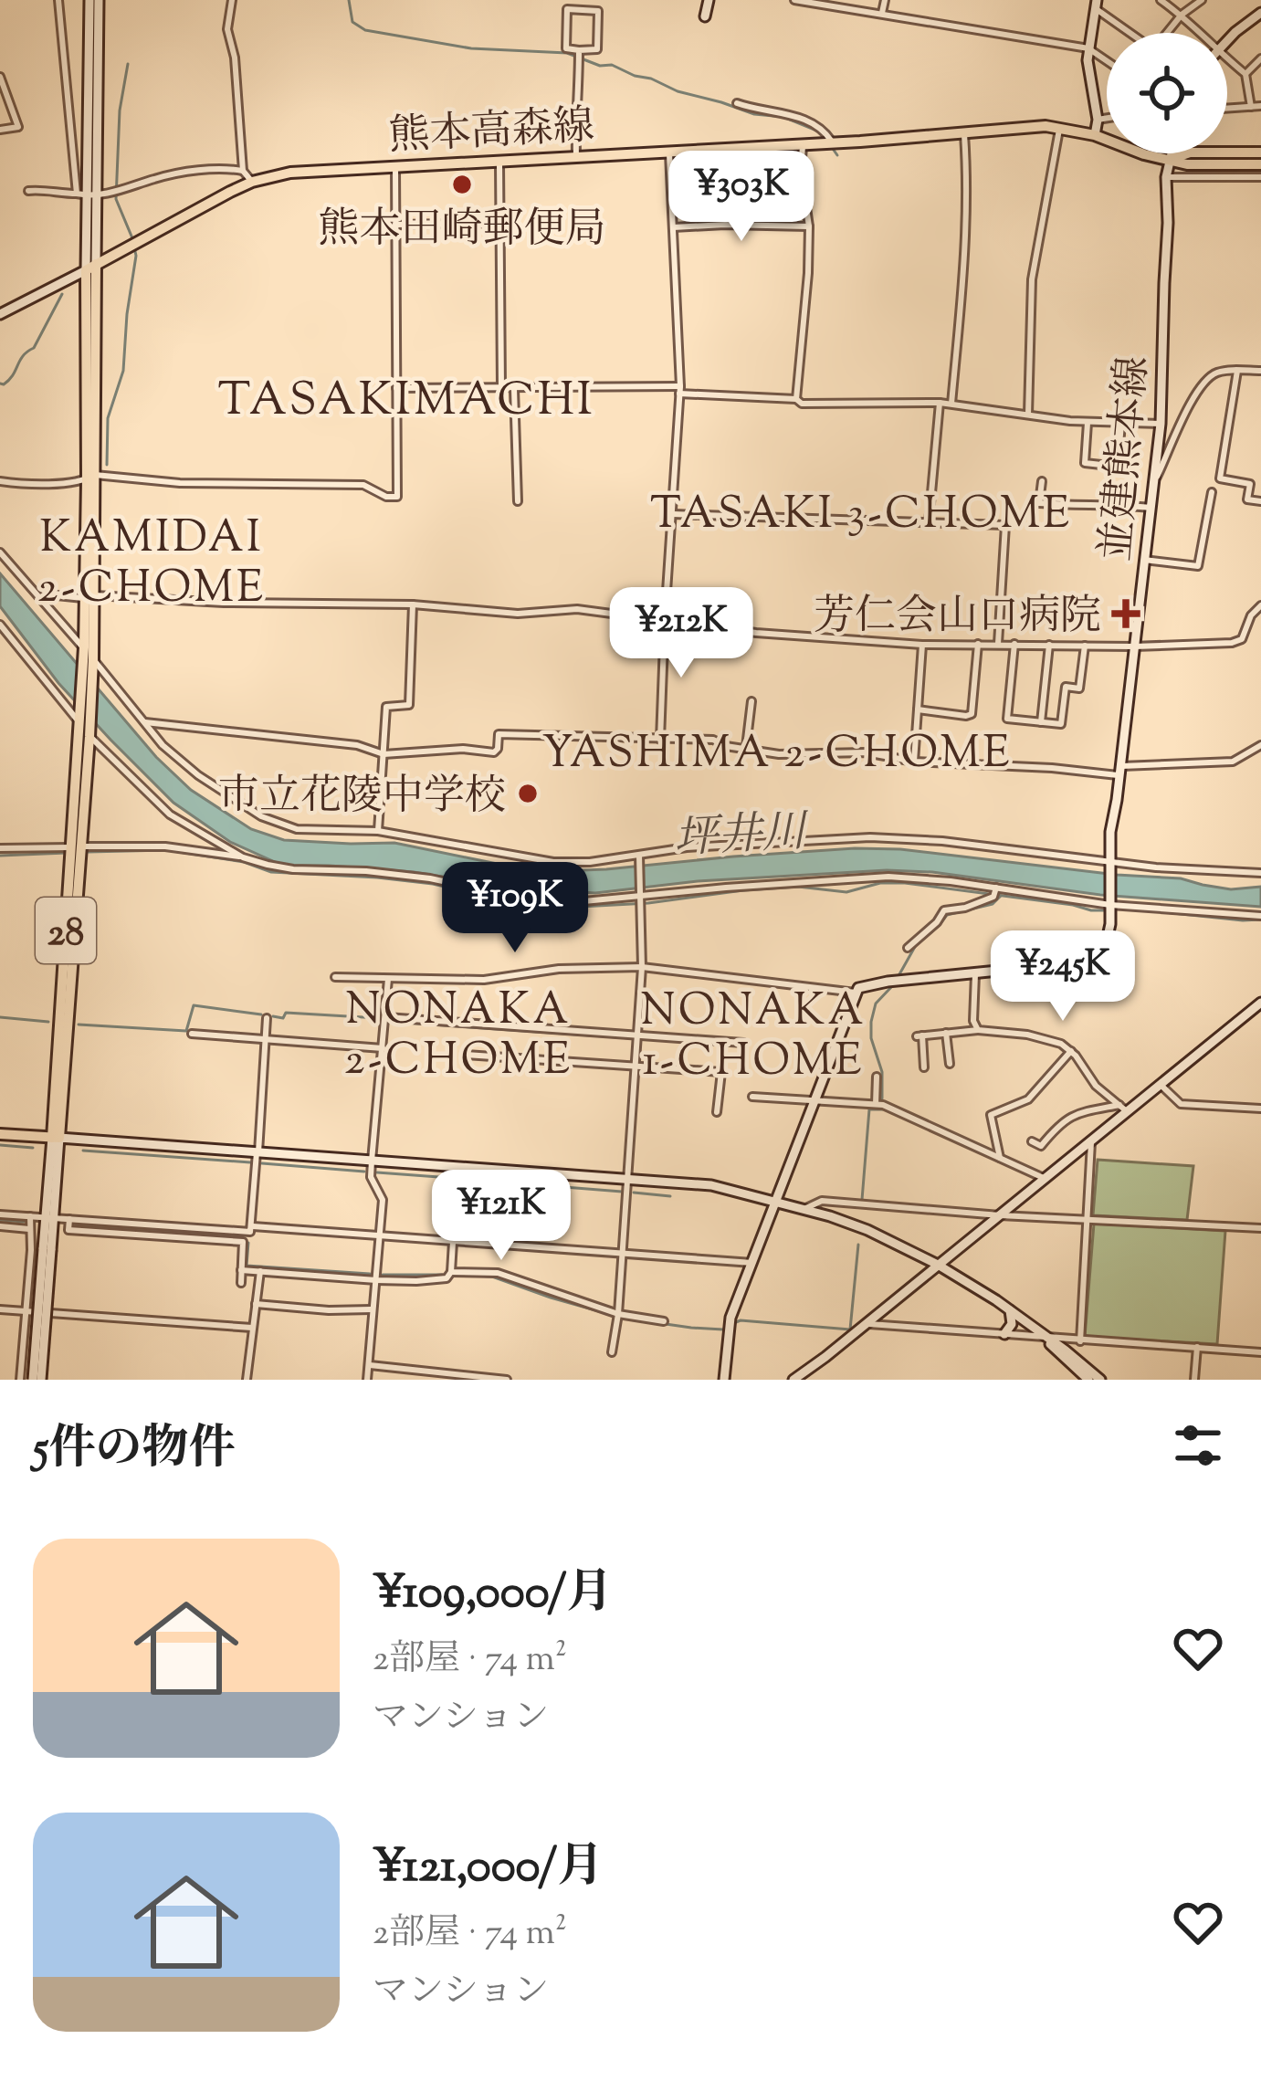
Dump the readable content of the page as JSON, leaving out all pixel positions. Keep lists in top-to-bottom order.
{
  "streets": {
    "main road": ["熊本高森線", "28"],
    "street": ["並建熊本線"]
  },
  "crossings": [
    ["熊本高森線", "並建熊本線"],
    ["熊本高森線", "28"]
  ],
  "districts": [
    "TASAKIMACHI",
    "TASAKI 3-CHOME",
    "KAMIDAI 2-CHOME",
    "YASHIMA 2-CHOME",
    "NONAKA 2-CHOME",
    "NONAKA 1-CHOME"
  ],
  "water": ["坪井川"],
  "places": {
    "other": ["熊本田崎郵便局", "市立花陵中学校"],
    "health": ["芳仁会山口病院"]
  },
  "page": {
    "price": [
      "¥303K",
      "¥212K",
      "¥109K",
      "¥245K",
      "¥121K"
    ],
    "heading": "5件の物件",
    "list": [
      {
        "name": "¥109,000/月",
        "note": "2部屋 · 74 m² · マンション"
      },
      {
        "name": "¥121,000/月",
        "note": "2部屋 · 74 m² · マンション"
      }
    ]
  }
}
